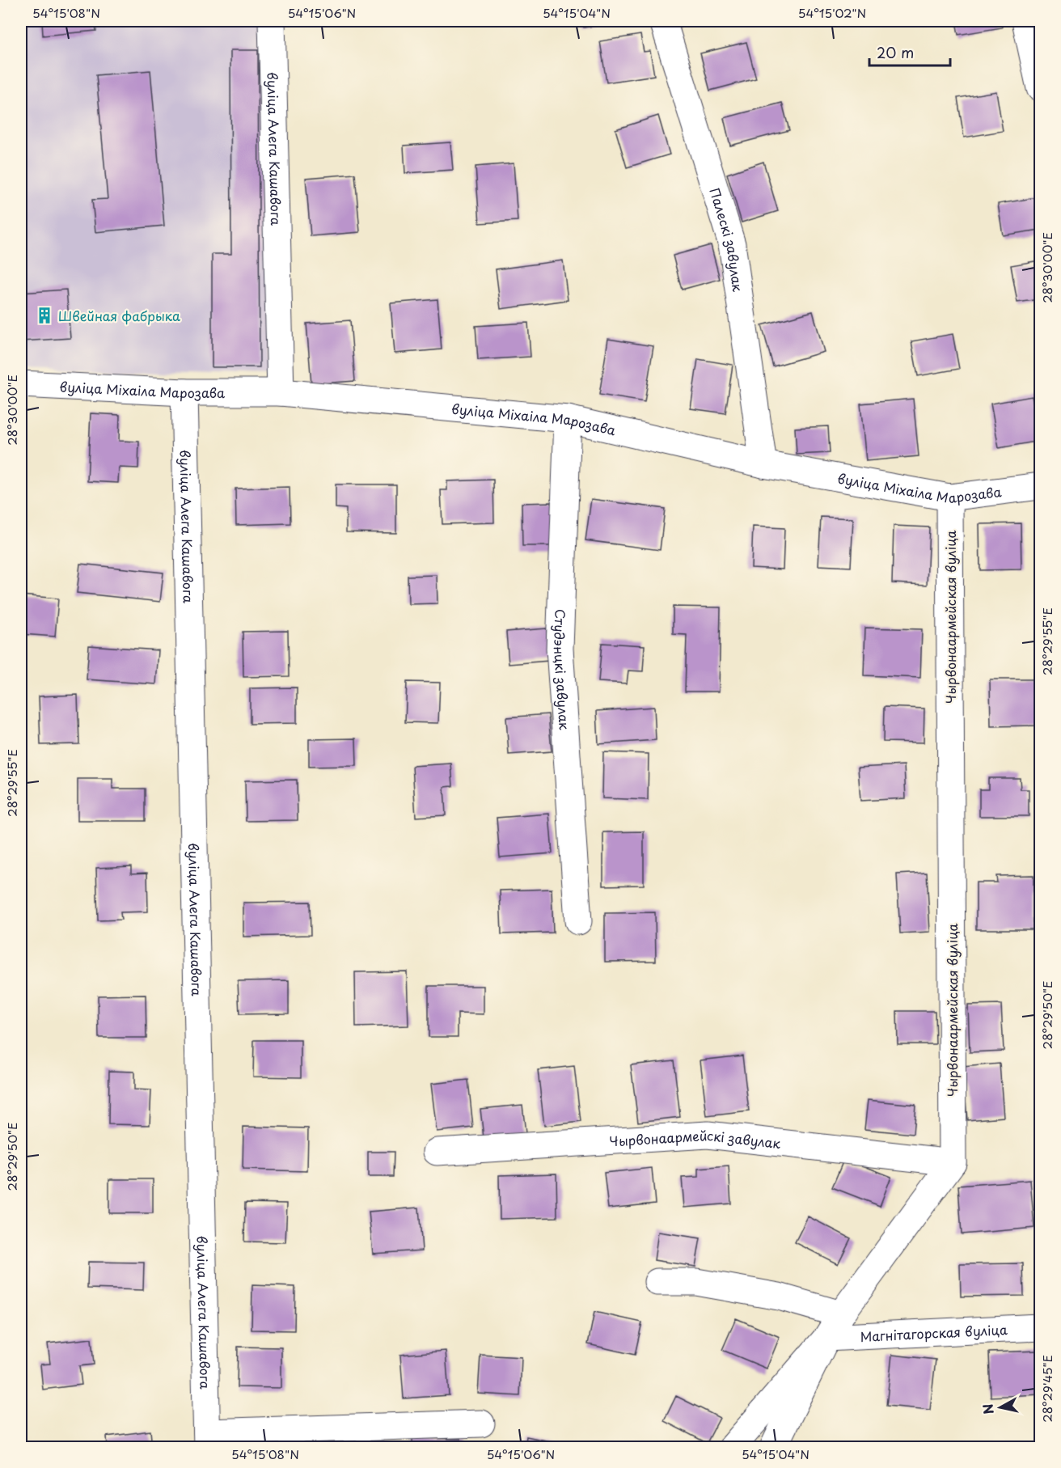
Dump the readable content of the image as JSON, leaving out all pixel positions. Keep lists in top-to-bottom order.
{
  "streets": {
    "street": [
      "вуліца Алега Кашавога",
      "Палескі завулак",
      "вуліца Міхаіла Марозава",
      "Чырвонаармейская вуліца",
      "Студэнцкі завулак",
      "Чырвонаармейскі завулак",
      "Магнітагорская вуліца"
    ]
  },
  "crossings": [
    ["вуліца Алега Кашавога", "вуліца Міхаіла Марозава"],
    ["Палескі завулак", "вуліца Міхаіла Марозава"],
    ["вуліца Міхаіла Марозава", "Чырвонаармейская вуліца"],
    ["вуліца Міхаіла Марозава", "Студэнцкі завулак"],
    ["Чырвонаармейская вуліца", "Чырвонаармейскі завулак"]
  ],
  "places": {
    "building": ["Швейная фабрыка"]
  },
  "scale_bar": "20 m",
  "north": "left",
  "coordinates": [
    "54°15'08\"N",
    "54°15'06\"N",
    "54°15'04\"N",
    "54°15'02\"N",
    "28°30'00\"E",
    "28°29'55\"E",
    "28°29'50\"E",
    "28°29'45\"E"
  ]
}
